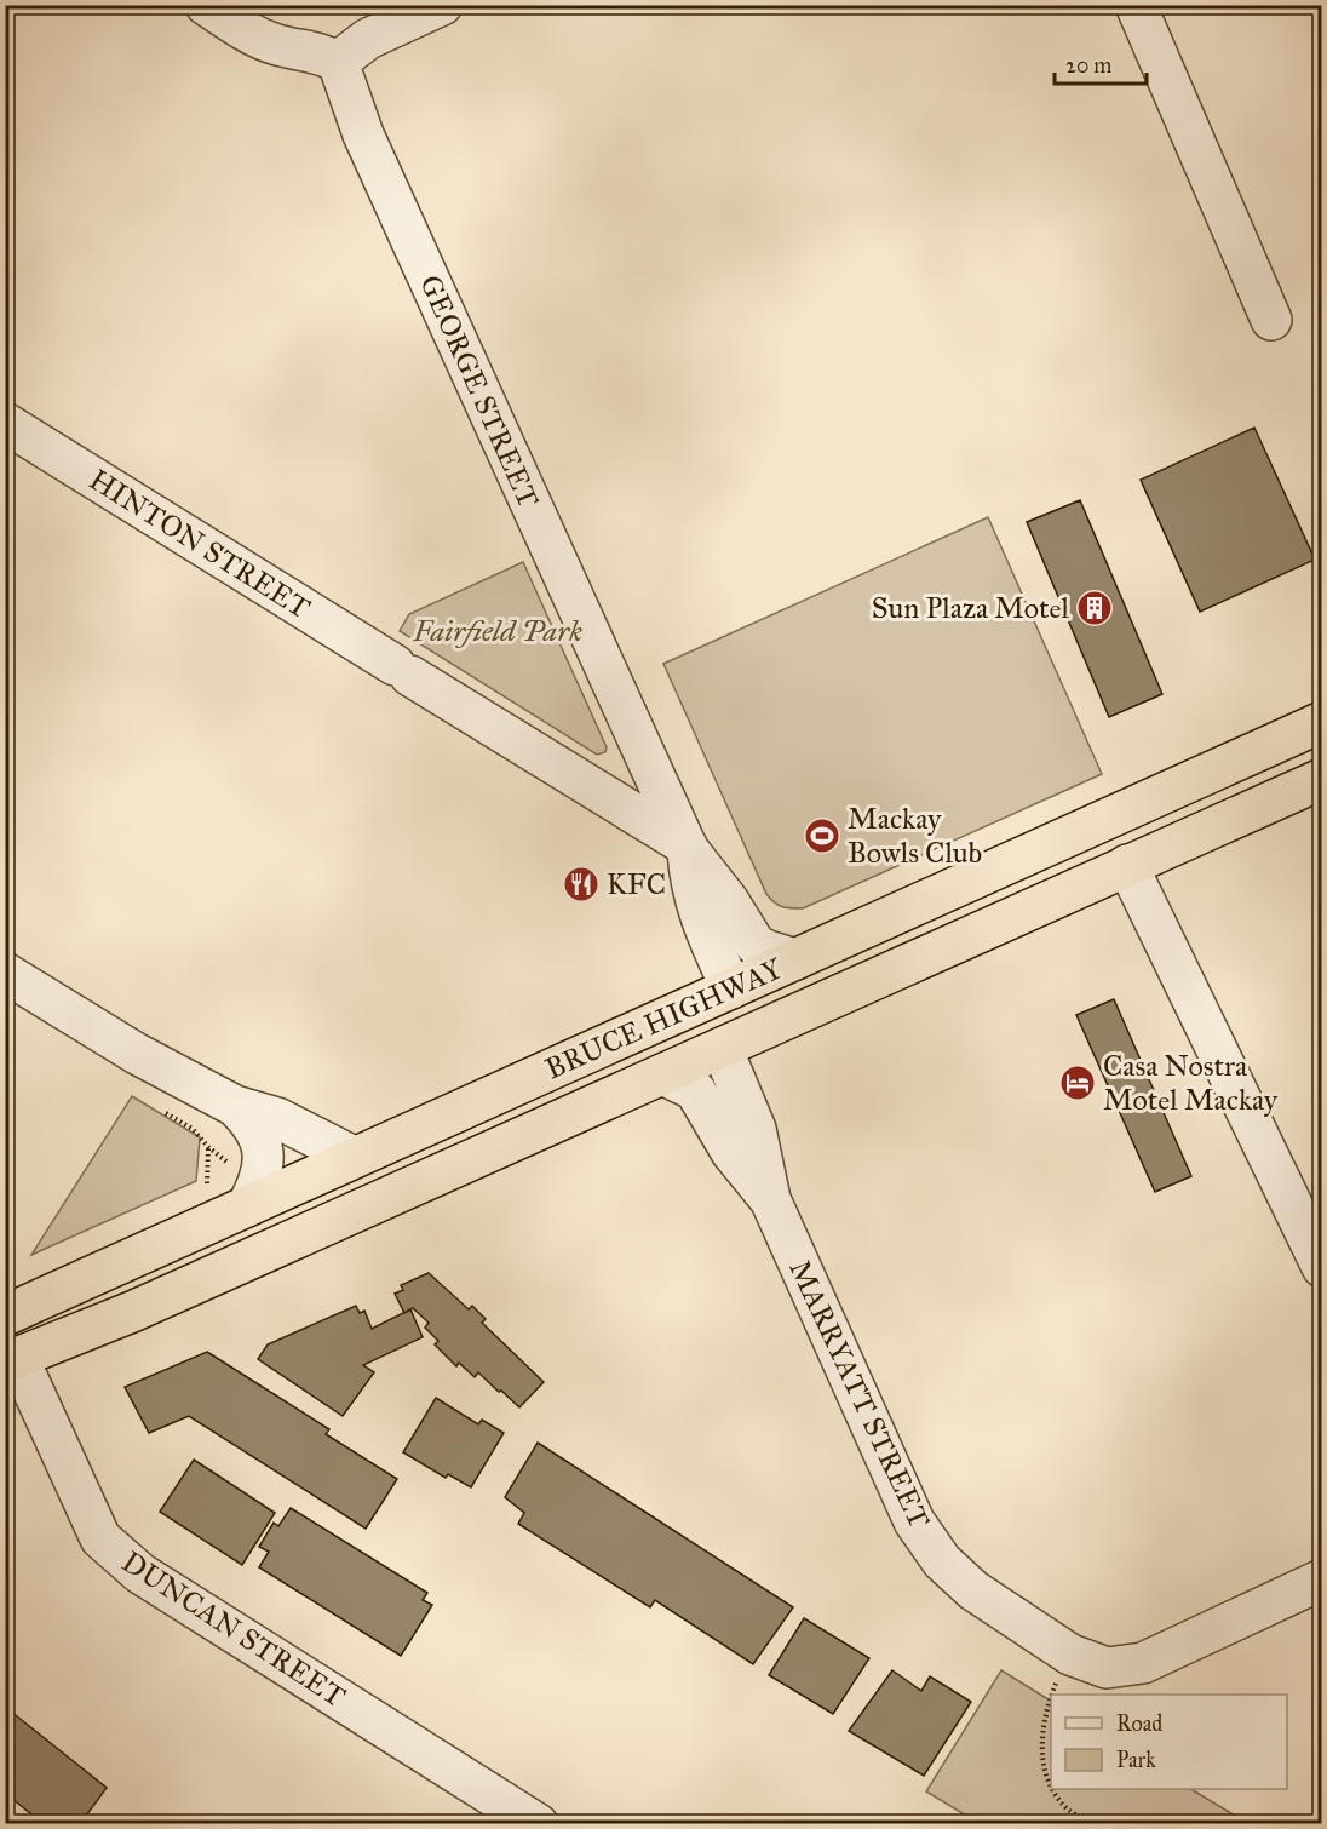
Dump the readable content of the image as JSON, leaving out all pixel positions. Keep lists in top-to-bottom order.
{
  "streets": {
    "highway": ["BRUCE HIGHWAY"],
    "street": [
      "GEORGE STREET",
      "HINTON STREET",
      "MARRYATT STREET",
      "DUNCAN STREET"
    ]
  },
  "crossings": [
    ["GEORGE STREET", "HINTON STREET"],
    ["GEORGE STREET", "BRUCE HIGHWAY"],
    ["BRUCE HIGHWAY", "MARRYATT STREET"],
    ["BRUCE HIGHWAY", "DUNCAN STREET"]
  ],
  "parks": ["Fairfield Park"],
  "places": {
    "building": ["Sun Plaza Motel"],
    "sports": ["Mackay Bowls Club"],
    "restaurant": ["KFC"],
    "hotel": ["Casa Nostra Motel Mackay"]
  },
  "legend": ["Road", "Park"],
  "scale_bar": "20 m"
}
